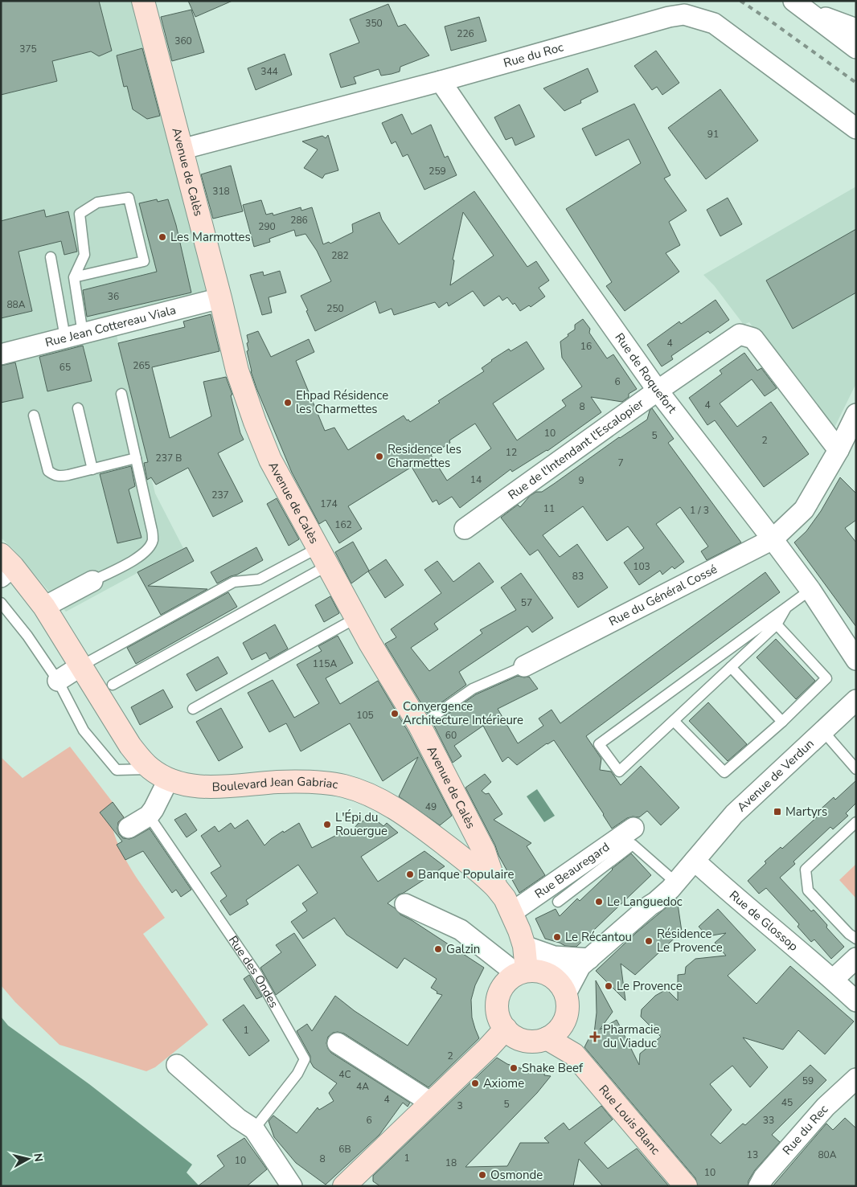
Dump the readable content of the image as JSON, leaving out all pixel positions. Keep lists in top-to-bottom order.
{
  "streets": {
    "main road": ["Avenue de Calès", "Boulevard Jean Gabriac", "Rue Louis Blanc"],
    "street": [
      "Rue du Roc",
      "Rue Jean Cottereau Viala",
      "Rue de Roquefort",
      "Rue de l'Intendant l'Escalopier",
      "Rue du Général Cossé",
      "Avenue de Verdun",
      "Rue Beauregard",
      "Rue de Glossop",
      "Rue du Rec"
    ],
    "lane": ["Rue des Ondes"]
  },
  "crossings": [
    ["Rue du Roc", "Avenue de Calès"],
    ["Rue du Roc", "Rue de Roquefort"],
    ["Avenue de Calès", "Rue Jean Cottereau Viala"],
    ["Avenue de Calès", "Rue du Général Cossé"],
    ["Avenue de Calès", "Avenue de Verdun"],
    ["Avenue de Calès", "Boulevard Jean Gabriac"],
    ["Avenue de Calès", "Rue Beauregard"],
    ["Avenue de Calès", "Rue Louis Blanc"],
    ["Rue de Roquefort", "Rue de l'Intendant l'Escalopier"],
    ["Rue de Roquefort", "Rue du Général Cossé"],
    ["Rue de l'Intendant l'Escalopier", "Rue du Général Cossé"],
    ["Avenue de Verdun", "Rue de Glossop"],
    ["Avenue de Verdun", "Rue Louis Blanc"]
  ],
  "places": {
    "other": [
      "Les Marmottes",
      "Ehpad Résidence les Charmettes",
      "Residence les Charmettes",
      "Convergence Architecture Intérieure",
      "L'Épi du Rouergue",
      "Banque Populaire",
      "Le Languedoc",
      "Le Récantou",
      "Résidence Le Provence",
      "Galzin",
      "Le Provence",
      "Shake Beef",
      "Axiome",
      "Osmonde"
    ],
    "transit": ["Martyrs"],
    "health": ["Pharmacie du Viaduc"]
  },
  "house_numbers": [
    "350",
    "226",
    "360",
    "375",
    "344",
    "91",
    "259",
    "318",
    "286",
    "290",
    "282",
    "36",
    "88A",
    "250",
    "4",
    "16",
    "265",
    "65",
    "6",
    "4",
    "8",
    "10",
    "5",
    "2",
    "12",
    "237 B",
    "7",
    "14",
    "9",
    "237",
    "174",
    "11",
    "1 / 3",
    "162",
    "103",
    "83",
    "57",
    "115A",
    "105",
    "60",
    "49",
    "1",
    "2",
    "4C",
    "59",
    "4A",
    "4",
    "45",
    "5",
    "3",
    "6",
    "33",
    "6B",
    "13",
    "80A",
    "1",
    "8",
    "10",
    "18",
    "10"
  ],
  "north": "right"
}
